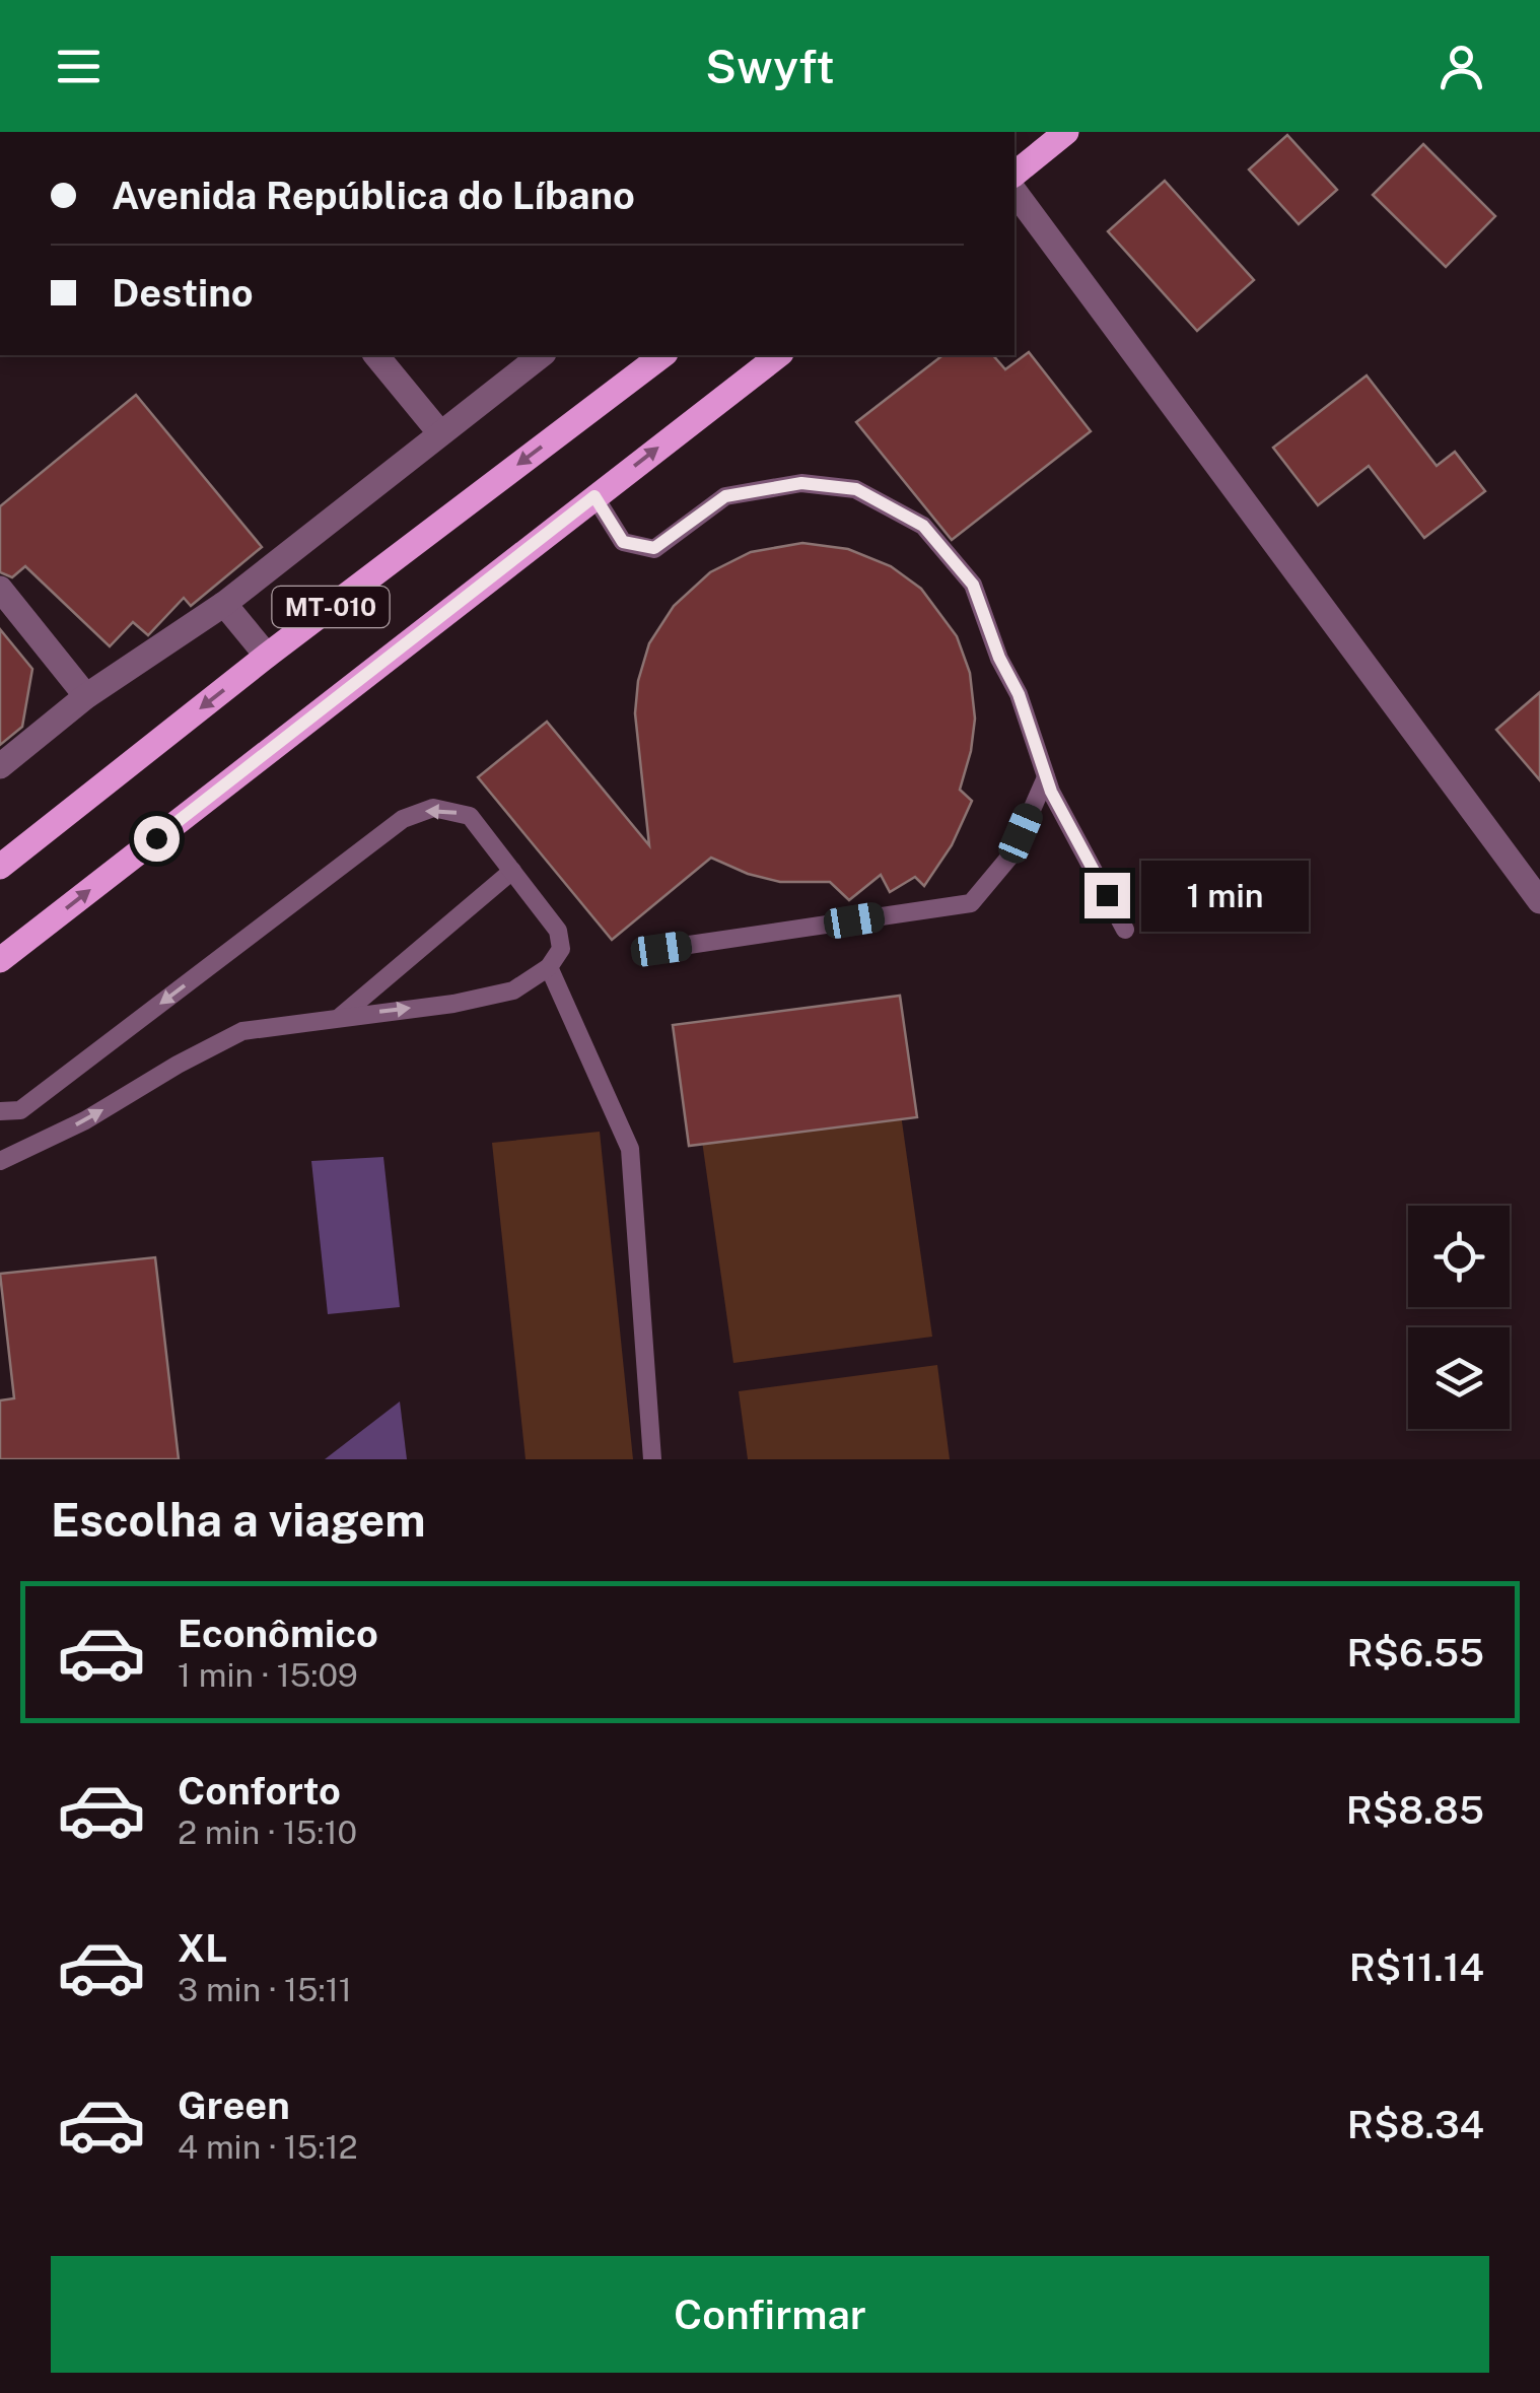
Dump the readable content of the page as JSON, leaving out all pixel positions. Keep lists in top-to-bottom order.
{
  "streets": {
    "main road": ["MT-010"]
  },
  "page": {
    "header": "Swyft",
    "banner": ["Avenida República do Líbano", "Destino"],
    "bubble": "1 min",
    "heading": "Escolha a viagem",
    "list": [
      {
        "name": "Econômico",
        "note": "1 min · 15:09",
        "value": "R$6.55"
      },
      {
        "name": "Conforto",
        "note": "2 min · 15:10",
        "value": "R$8.85"
      },
      {
        "name": "XL",
        "note": "3 min · 15:11",
        "value": "R$11.14"
      },
      {
        "name": "Green",
        "note": "4 min · 15:12",
        "value": "R$8.34"
      }
    ],
    "buttons": "Confirmar"
  }
}
